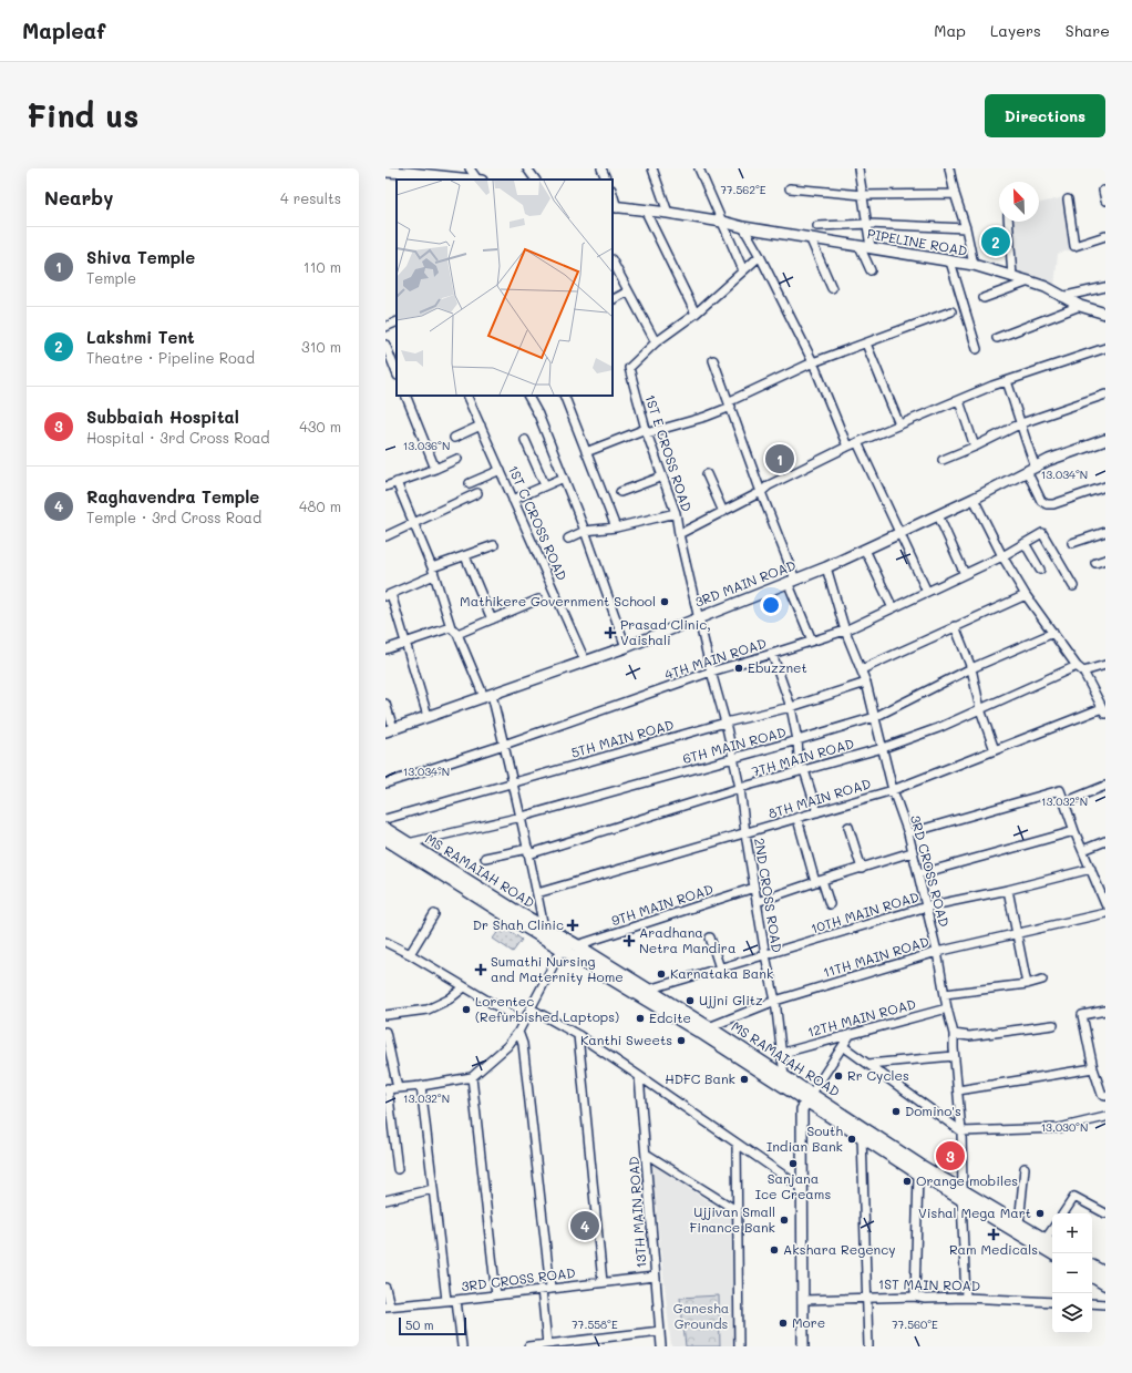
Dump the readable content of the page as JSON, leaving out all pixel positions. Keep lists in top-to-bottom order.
{
  "streets": {
    "main road": ["MS RAMAIAH ROAD"],
    "street": [
      "PIPELINE ROAD",
      "1ST E CROSS ROAD",
      "1ST C CROSS ROAD",
      "3RD MAIN ROAD",
      "4TH MAIN ROAD",
      "5TH MAIN ROAD",
      "6TH MAIN ROAD",
      "7TH MAIN ROAD",
      "8TH MAIN ROAD",
      "3RD CROSS ROAD",
      "2ND CROSS ROAD",
      "9TH MAIN ROAD",
      "10TH MAIN ROAD",
      "11TH MAIN ROAD",
      "12TH MAIN ROAD",
      "13TH MAIN ROAD",
      "1ST MAIN ROAD"
    ]
  },
  "crossings": [
    ["1ST E CROSS ROAD", "3RD MAIN ROAD"],
    ["1ST E CROSS ROAD", "2ND CROSS ROAD"],
    ["1ST C CROSS ROAD", "3RD MAIN ROAD"],
    ["3RD MAIN ROAD", "3RD CROSS ROAD"],
    ["3RD MAIN ROAD", "2ND CROSS ROAD"],
    ["4TH MAIN ROAD", "3RD CROSS ROAD"],
    ["4TH MAIN ROAD", "2ND CROSS ROAD"],
    ["5TH MAIN ROAD", "3RD CROSS ROAD"],
    ["5TH MAIN ROAD", "2ND CROSS ROAD"],
    ["6TH MAIN ROAD", "MS RAMAIAH ROAD"],
    ["6TH MAIN ROAD", "3RD CROSS ROAD"],
    ["6TH MAIN ROAD", "2ND CROSS ROAD"],
    ["7TH MAIN ROAD", "3RD CROSS ROAD"],
    ["7TH MAIN ROAD", "2ND CROSS ROAD"],
    ["8TH MAIN ROAD", "3RD CROSS ROAD"],
    ["8TH MAIN ROAD", "2ND CROSS ROAD"],
    ["MS RAMAIAH ROAD", "3RD CROSS ROAD"],
    ["MS RAMAIAH ROAD", "2ND CROSS ROAD"],
    ["MS RAMAIAH ROAD", "9TH MAIN ROAD"],
    ["MS RAMAIAH ROAD", "10TH MAIN ROAD"],
    ["MS RAMAIAH ROAD", "11TH MAIN ROAD"],
    ["3RD CROSS ROAD", "10TH MAIN ROAD"],
    ["3RD CROSS ROAD", "11TH MAIN ROAD"],
    ["3RD CROSS ROAD", "12TH MAIN ROAD"],
    ["3RD CROSS ROAD", "13TH MAIN ROAD"],
    ["3RD CROSS ROAD", "1ST MAIN ROAD"],
    ["2ND CROSS ROAD", "9TH MAIN ROAD"],
    ["2ND CROSS ROAD", "10TH MAIN ROAD"],
    ["2ND CROSS ROAD", "11TH MAIN ROAD"],
    ["2ND CROSS ROAD", "12TH MAIN ROAD"]
  ],
  "parks": ["Ganesha Grounds"],
  "places": {
    "other": [
      "Mathikere Government School",
      "Ebuzznet",
      "Karnataka Bank",
      "Ujjni Glitz",
      "Lorentec (Refurbished Laptops)",
      "Edcite",
      "Kanthi Sweets",
      "Rr Cycles",
      "HDFC Bank",
      "Domino's",
      "South Indian Bank",
      "Sanjana Ice Creams",
      "Orange mobiles",
      "Vishal Mega Mart",
      "Ujjivan Small Finance Bank",
      "Akshara Regency",
      "More"
    ],
    "health": [
      "Prasad Clinic, Vaishali",
      "Dr Shah Clinic",
      "Aradhana Netra Mandira",
      "Sumathi Nursing and Maternity Home",
      "Ram Medicals"
    ]
  },
  "scale_bar": "50 m",
  "north": "top left",
  "page": {
    "header": "Mapleaf",
    "nav": ["Map", "Layers", "Share"],
    "buttons": "Directions",
    "title": "Find us",
    "heading": ["Nearby", "4 results"],
    "pins": [
      "2",
      "1",
      "3",
      "4"
    ],
    "list": [
      {
        "mark": "1",
        "name": "Shiva Temple",
        "note": "Temple",
        "value": "110 m"
      },
      {
        "mark": "2",
        "name": "Lakshmi Tent",
        "note": "Theatre · Pipeline Road",
        "value": "310 m"
      },
      {
        "mark": "3",
        "name": "Subbaiah Hospital",
        "note": "Hospital · 3rd Cross Road",
        "value": "430 m"
      },
      {
        "mark": "4",
        "name": "Raghavendra Temple",
        "note": "Temple · 3rd Cross Road",
        "value": "480 m"
      }
    ],
    "map_buttons": ["+", "−"],
    "scale": "50 m"
  },
  "coordinates": [
    "77.562°E",
    "13.036°N",
    "13.034°N",
    "13.032°N",
    "13.030°N",
    "77.558°E",
    "77.560°E"
  ]
}
